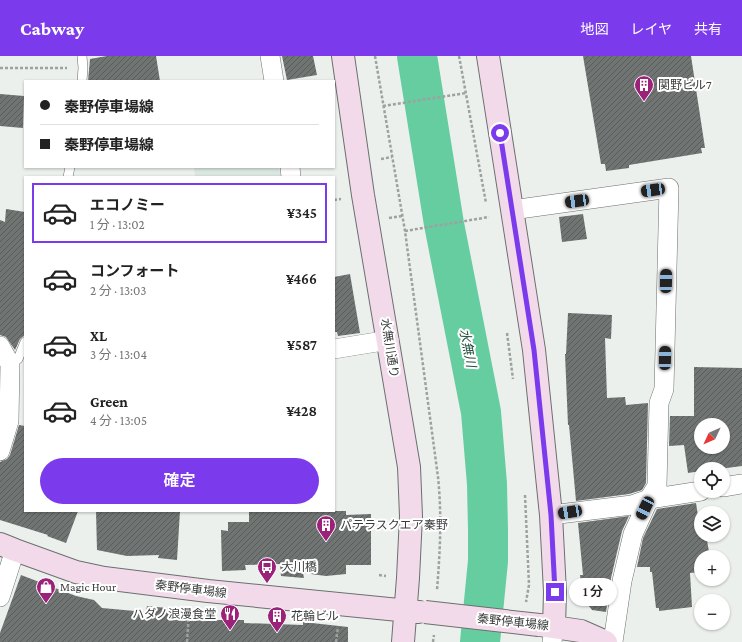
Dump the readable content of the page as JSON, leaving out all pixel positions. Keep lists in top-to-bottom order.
{
  "streets": {
    "main road": ["水無川通り", "秦野停車場線"]
  },
  "crossings": [
    ["水無川通り", "秦野停車場線"]
  ],
  "water": ["水無川"],
  "places": {
    "building": ["関野ビル7", "パテラスクエア秦野", "花輪ビル"],
    "bus stop": ["大川橋"],
    "shop": ["Magic Hour"],
    "restaurant": ["ハダノ浪漫食堂"]
  },
  "north": "bottom left",
  "page": {
    "header": "Cabway",
    "nav": ["地図", "レイヤ", "共有"],
    "banner": ["秦野停車場線", "秦野停車場線"],
    "list": [
      {
        "name": "エコノミー",
        "note": "1 分 · 13:02",
        "value": "¥345"
      },
      {
        "name": "コンフォート",
        "note": "2 分 · 13:03",
        "value": "¥466"
      },
      {
        "name": "XL",
        "note": "3 分 · 13:04",
        "value": "¥587"
      },
      {
        "name": "Green",
        "note": "4 分 · 13:05",
        "value": "¥428"
      }
    ],
    "map_buttons": ["+", "−"],
    "buttons": "確定",
    "bubble": "1 分"
  }
}
